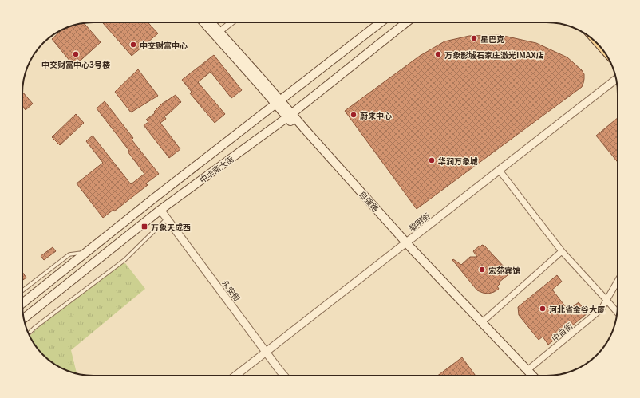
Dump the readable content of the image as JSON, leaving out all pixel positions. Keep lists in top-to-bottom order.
{
  "streets": {
    "main road": ["中华南大街", "自强路"],
    "street": ["黎明街", "永安街", "中自街"]
  },
  "crossings": [
    ["中华南大街", "自强路"],
    ["中华南大街", "永安街"],
    ["自强路", "黎明街"],
    ["自强路", "中自街"],
    ["黎明街", "永安街"]
  ],
  "places": {
    "other": [
      "星巴克",
      "中交财富中心",
      "中交财富中心3号楼",
      "万象影城石家庄激光IMAX店",
      "蔚来中心",
      "华润万象城",
      "宏苑宾馆",
      "河北省金谷大厦"
    ],
    "transit": ["万象天成西"]
  }
}
